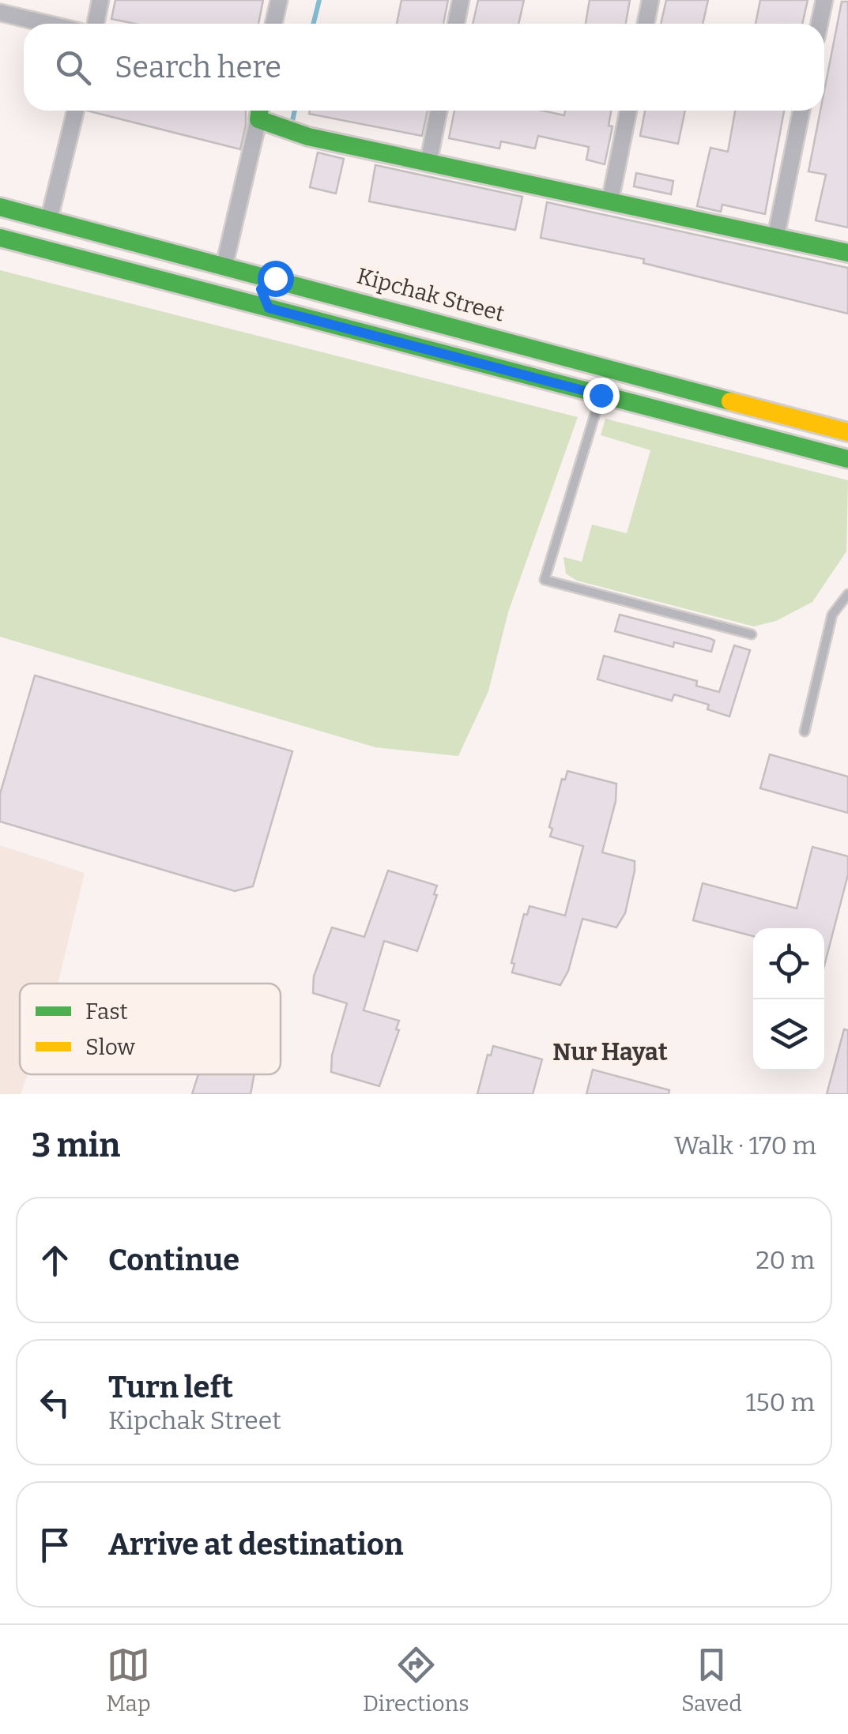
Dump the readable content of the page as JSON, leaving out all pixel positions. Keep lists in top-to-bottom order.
{
  "streets": {
    "main road": ["Kipchak Street"]
  },
  "districts": ["Nur Hayat"],
  "legend": ["Fast", "Slow"],
  "page": {
    "search": "Search here",
    "heading": ["3 min", "Walk · 170 m"],
    "list": [
      ["Continue", "20 m"],
      ["Turn left", "Kipchak Street", "150 m"],
      "Arrive at destination"
    ],
    "nav": ["Map", "Directions", "Saved"]
  }
}
